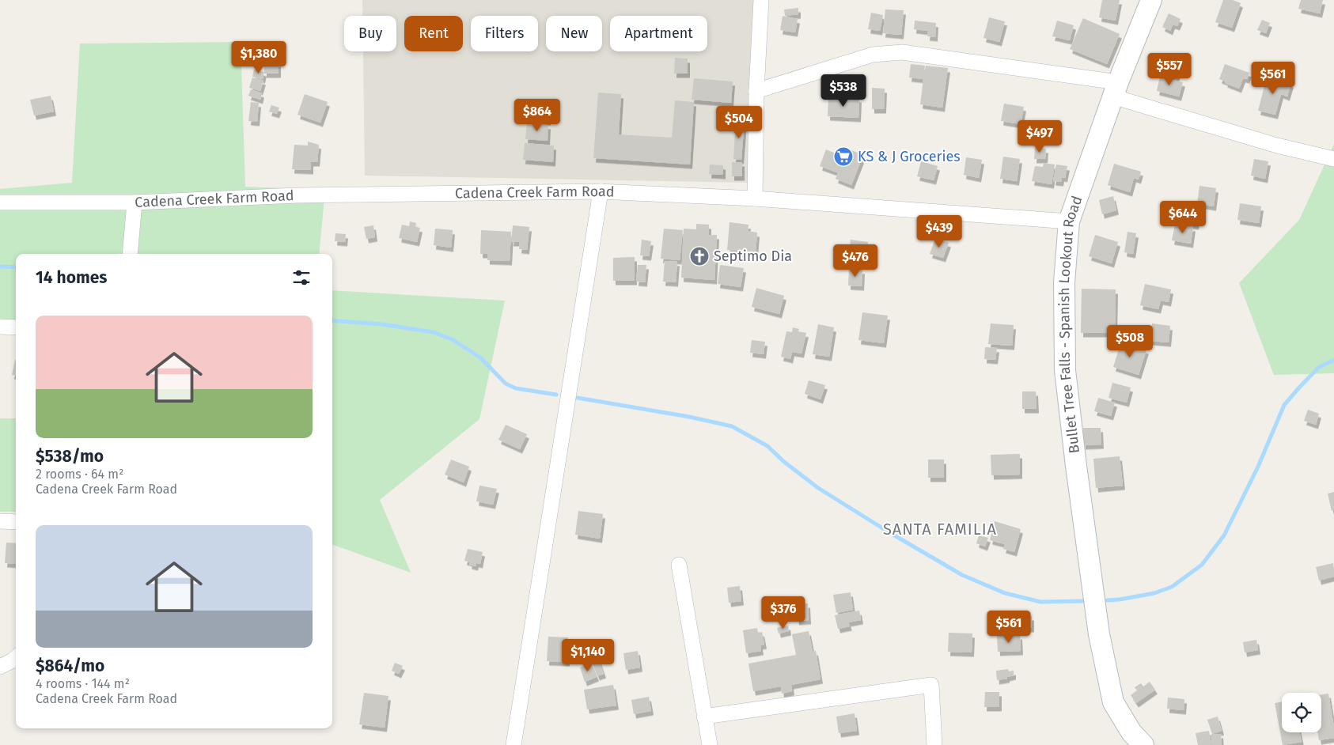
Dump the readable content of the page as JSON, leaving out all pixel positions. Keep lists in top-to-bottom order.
{
  "streets": {
    "main road": ["Bullet Tree Falls - Spanish Lookout Road"],
    "street": ["Cadena Creek Farm Road"]
  },
  "crossings": [
    ["Cadena Creek Farm Road", "Bullet Tree Falls - Spanish Lookout Road"]
  ],
  "districts": ["SANTA FAMILIA"],
  "places": {
    "supermarket": ["KS & J Groceries"],
    "church": ["Septimo Dia"]
  },
  "page": {
    "chip": [
      "Buy",
      "Rent",
      "Filters",
      "New",
      "Apartment"
    ],
    "price": [
      "$1,380",
      "$557",
      "$561",
      "$538",
      "$864",
      "$504",
      "$497",
      "$644",
      "$439",
      "$476",
      "$508",
      "$376",
      "$561",
      "$1,140"
    ],
    "heading": "14 homes",
    "list": [
      {
        "name": "$538/mo",
        "note": "2 rooms · 64 m² · Cadena Creek Farm Road"
      },
      {
        "name": "$864/mo",
        "note": "4 rooms · 144 m² · Cadena Creek Farm Road"
      }
    ]
  }
}
